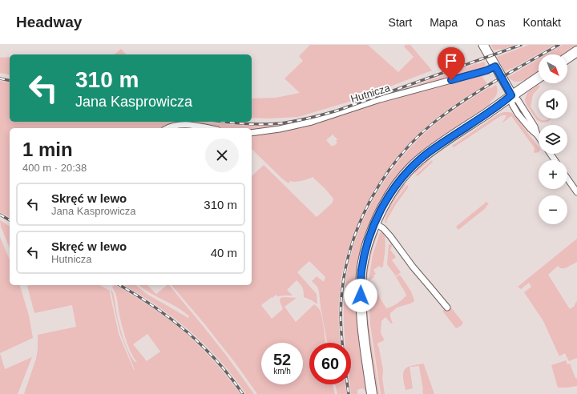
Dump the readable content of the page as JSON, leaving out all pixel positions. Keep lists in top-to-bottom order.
{
  "streets": {
    "street": ["Hutnicza"]
  },
  "north": "bottom right",
  "page": {
    "header": "Headway",
    "nav": [
      "Start",
      "Mapa",
      "O nas",
      "Kontakt"
    ],
    "map_buttons": ["+", "−"],
    "turn": ["310 m", "Jana Kasprowicza"],
    "heading": ["1 min", "400 m · 20:38"],
    "list": [
      {
        "name": "Skręć w lewo",
        "note": "Jana Kasprowicza",
        "value": "310 m"
      },
      {
        "name": "Skręć w lewo",
        "note": "Hutnicza",
        "value": "40 m"
      }
    ],
    "speed": "52 km/h",
    "limit": "60"
  }
}
